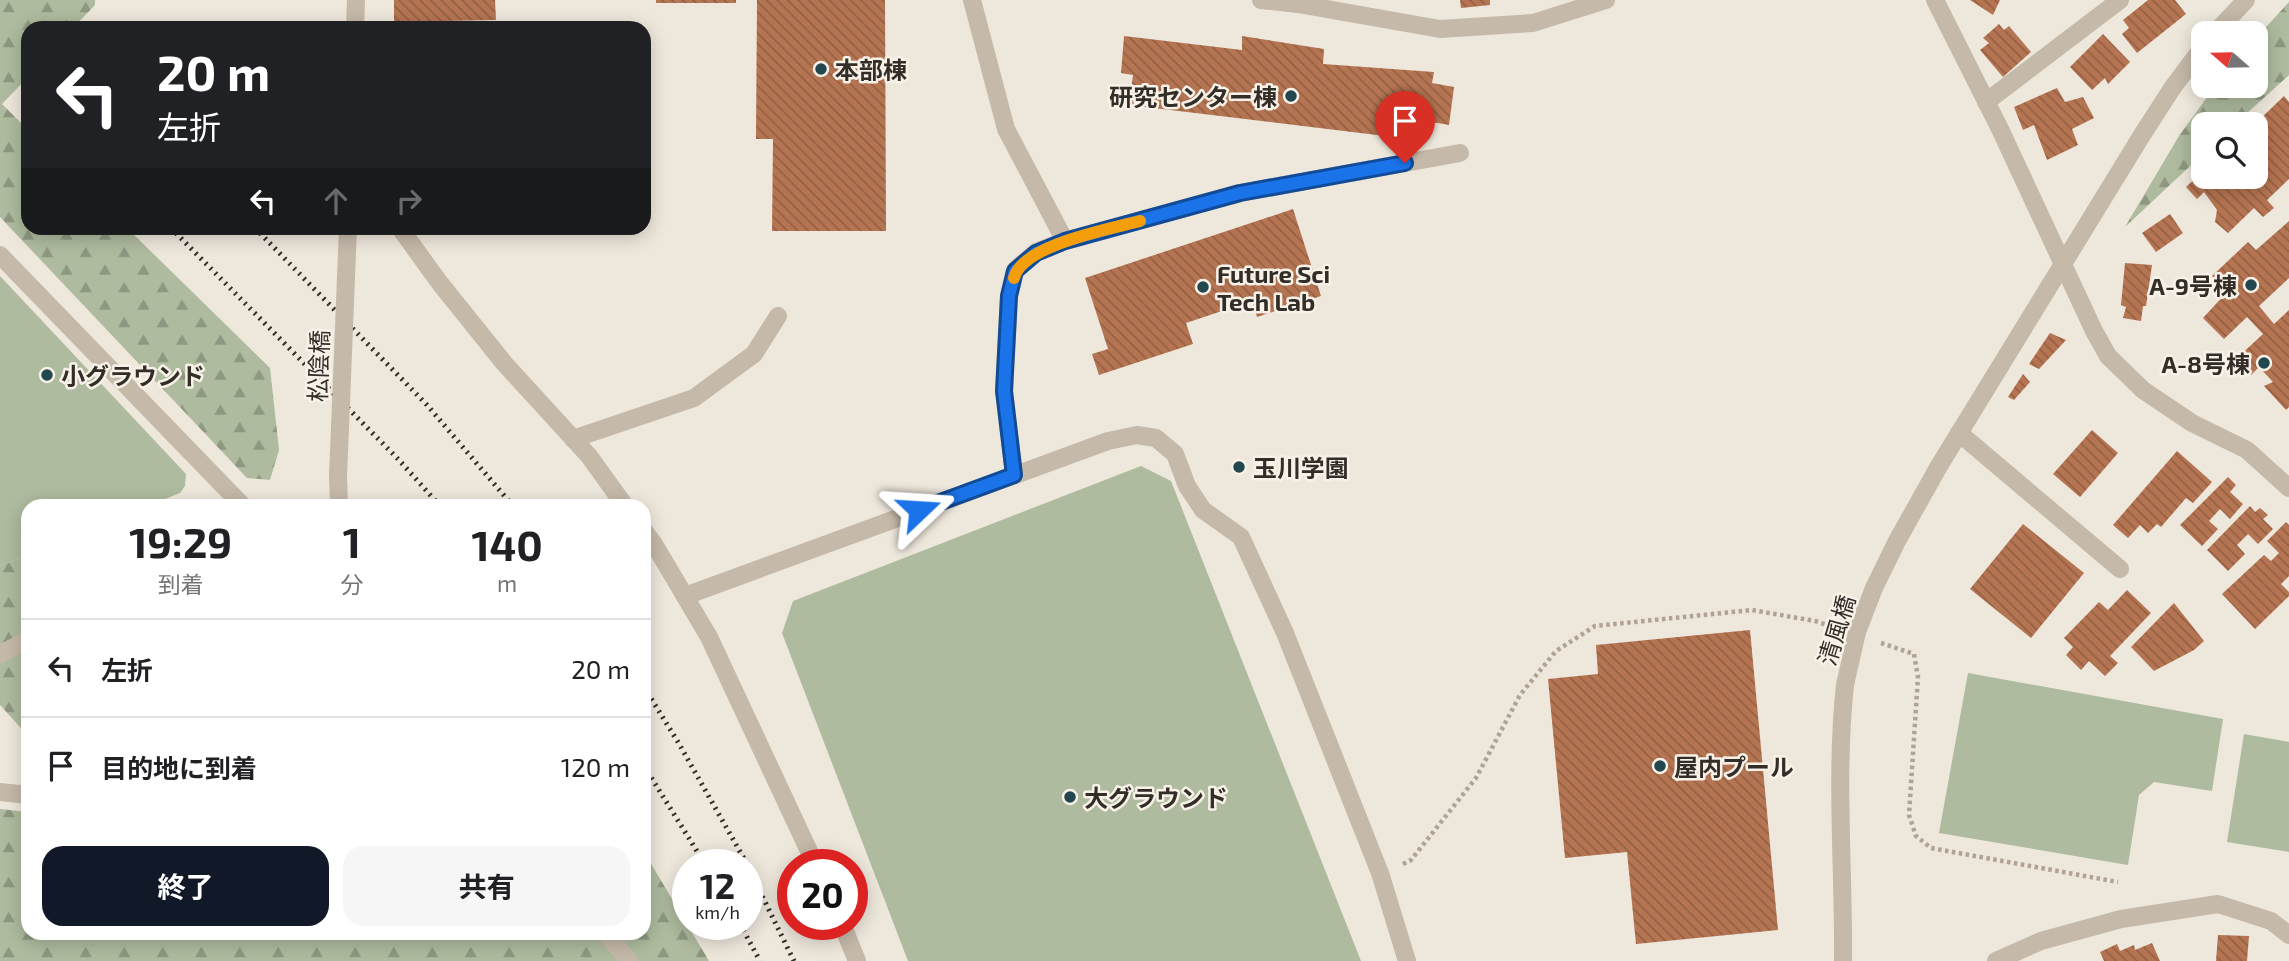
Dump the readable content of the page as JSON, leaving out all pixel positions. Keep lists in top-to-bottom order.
{
  "streets": {
    "street": ["松陰橋", "清風橋"]
  },
  "places": [
    "本部棟",
    "研究センター棟",
    "A-9号棟",
    "Future Sci Tech Lab",
    "A-8号棟",
    "小グラウンド",
    "玉川学園",
    "屋内プール",
    "大グラウンド"
  ],
  "north": "left",
  "page": {
    "turn": ["20 m", "左折"],
    "eta": [
      "19:29",
      "到着",
      "1",
      "分",
      "140",
      "m"
    ],
    "list": [
      {
        "name": "左折",
        "value": "20 m"
      },
      {
        "name": "目的地に到着",
        "value": "120 m"
      }
    ],
    "buttons": ["終了", "共有"],
    "speed": "12 km/h",
    "limit": "20"
  }
}
